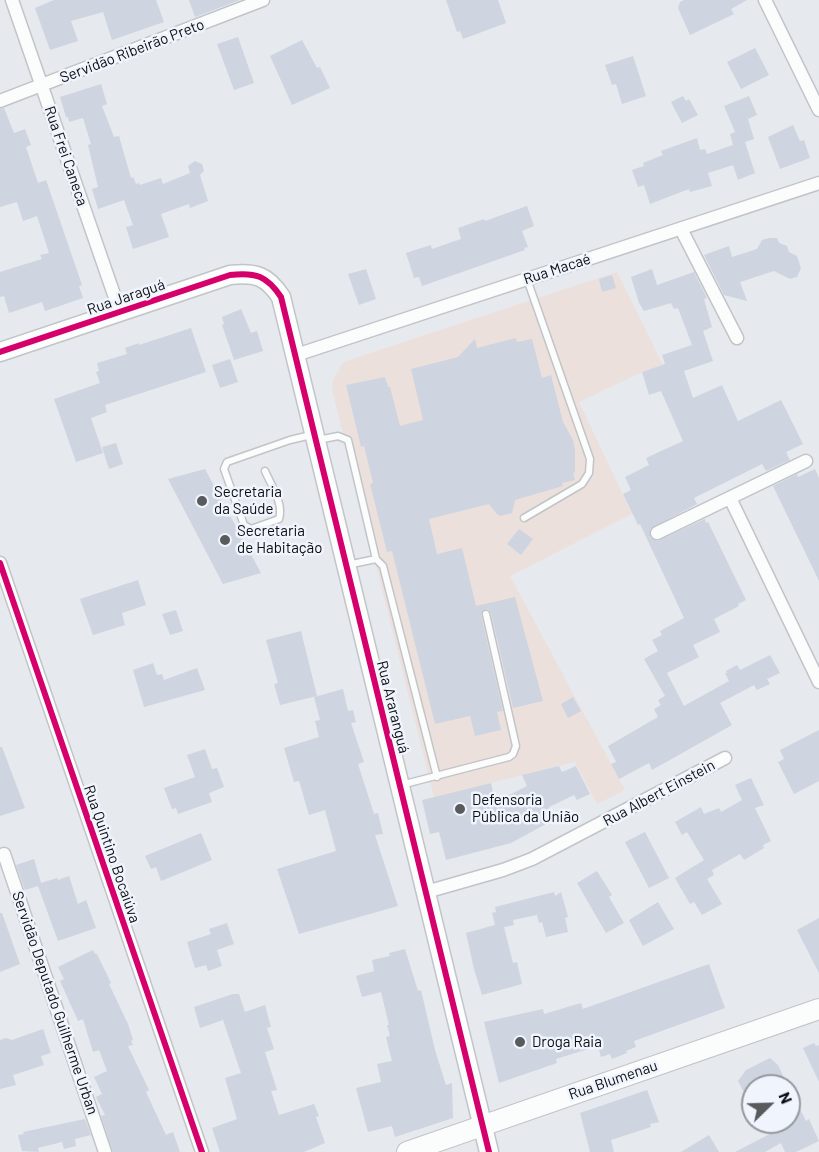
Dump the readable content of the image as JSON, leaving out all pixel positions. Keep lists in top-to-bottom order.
{
  "streets": {
    "main road": ["Rua Blumenau"],
    "street": [
      "Servidão Ribeirão Preto",
      "Rua Frei Caneca",
      "Rua Macaé",
      "Rua Jaraguá",
      "Rua Araranguá",
      "Rua Albert Einstein",
      "Rua Quintino Bocaiúva",
      "Servidão Deputado Guilherme Urban"
    ]
  },
  "crossings": [
    ["Servidão Ribeirão Preto", "Rua Frei Caneca"],
    ["Rua Frei Caneca", "Rua Jaraguá"],
    ["Rua Macaé", "Rua Araranguá"],
    ["Rua Jaraguá", "Rua Araranguá"],
    ["Rua Araranguá", "Rua Albert Einstein"],
    ["Rua Araranguá", "Rua Blumenau"]
  ],
  "places": [
    "Secretaria da Saúde",
    "Secretaria de Habitação",
    "Defensoria Pública da União",
    "Droga Raia"
  ],
  "north": "top right"
}
